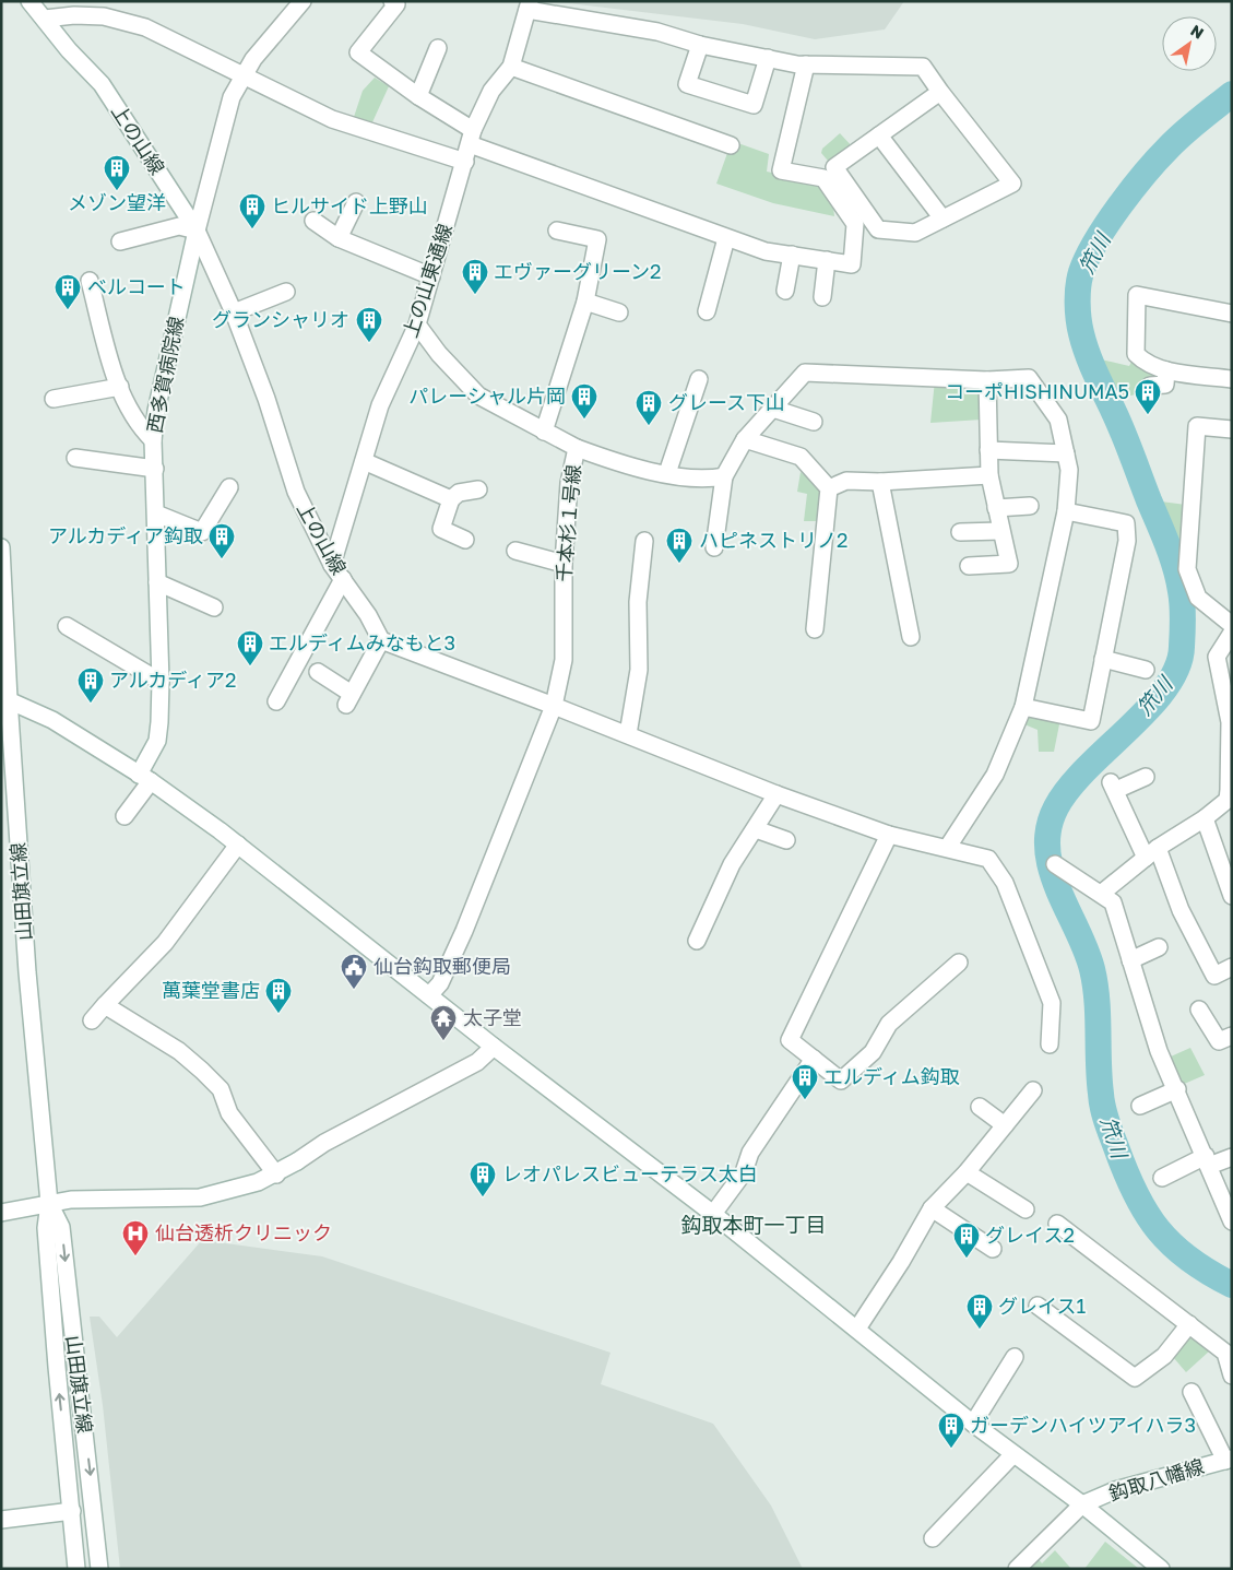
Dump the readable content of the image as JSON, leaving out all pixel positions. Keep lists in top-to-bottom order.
{
  "streets": {
    "street": [
      "上の山線",
      "上の山東通線",
      "西多賀病院線",
      "千本杉１号線",
      "山田旗立線",
      "鈎取八幡線"
    ]
  },
  "crossings": [
    ["上の山線", "上の山東通線"],
    ["上の山線", "西多賀病院線"],
    ["上の山東通線", "千本杉１号線"]
  ],
  "districts": ["鈎取本町一丁目"],
  "water": ["笊川"],
  "places": {
    "building": [
      "メゾン望洋",
      "ヒルサイド上野山",
      "エヴァーグリーン2",
      "ベルコート",
      "グランシャリオ",
      "コーポHISHINUMA5",
      "パレーシャル片岡",
      "グレース下山",
      "アルカディア鈎取",
      "ハピネストリノ2",
      "エルディムみなもと3",
      "アルカディア2",
      "萬葉堂書店",
      "エルディム鈎取",
      "レオパレスビューテラス太白",
      "グレイス2",
      "グレイス1",
      "ガーデンハイツアイハラ3"
    ],
    "public building": ["仙台鈎取郵便局"],
    "temple": ["太子堂"],
    "hospital": ["仙台透析クリニック"]
  },
  "north": "top right"
}
